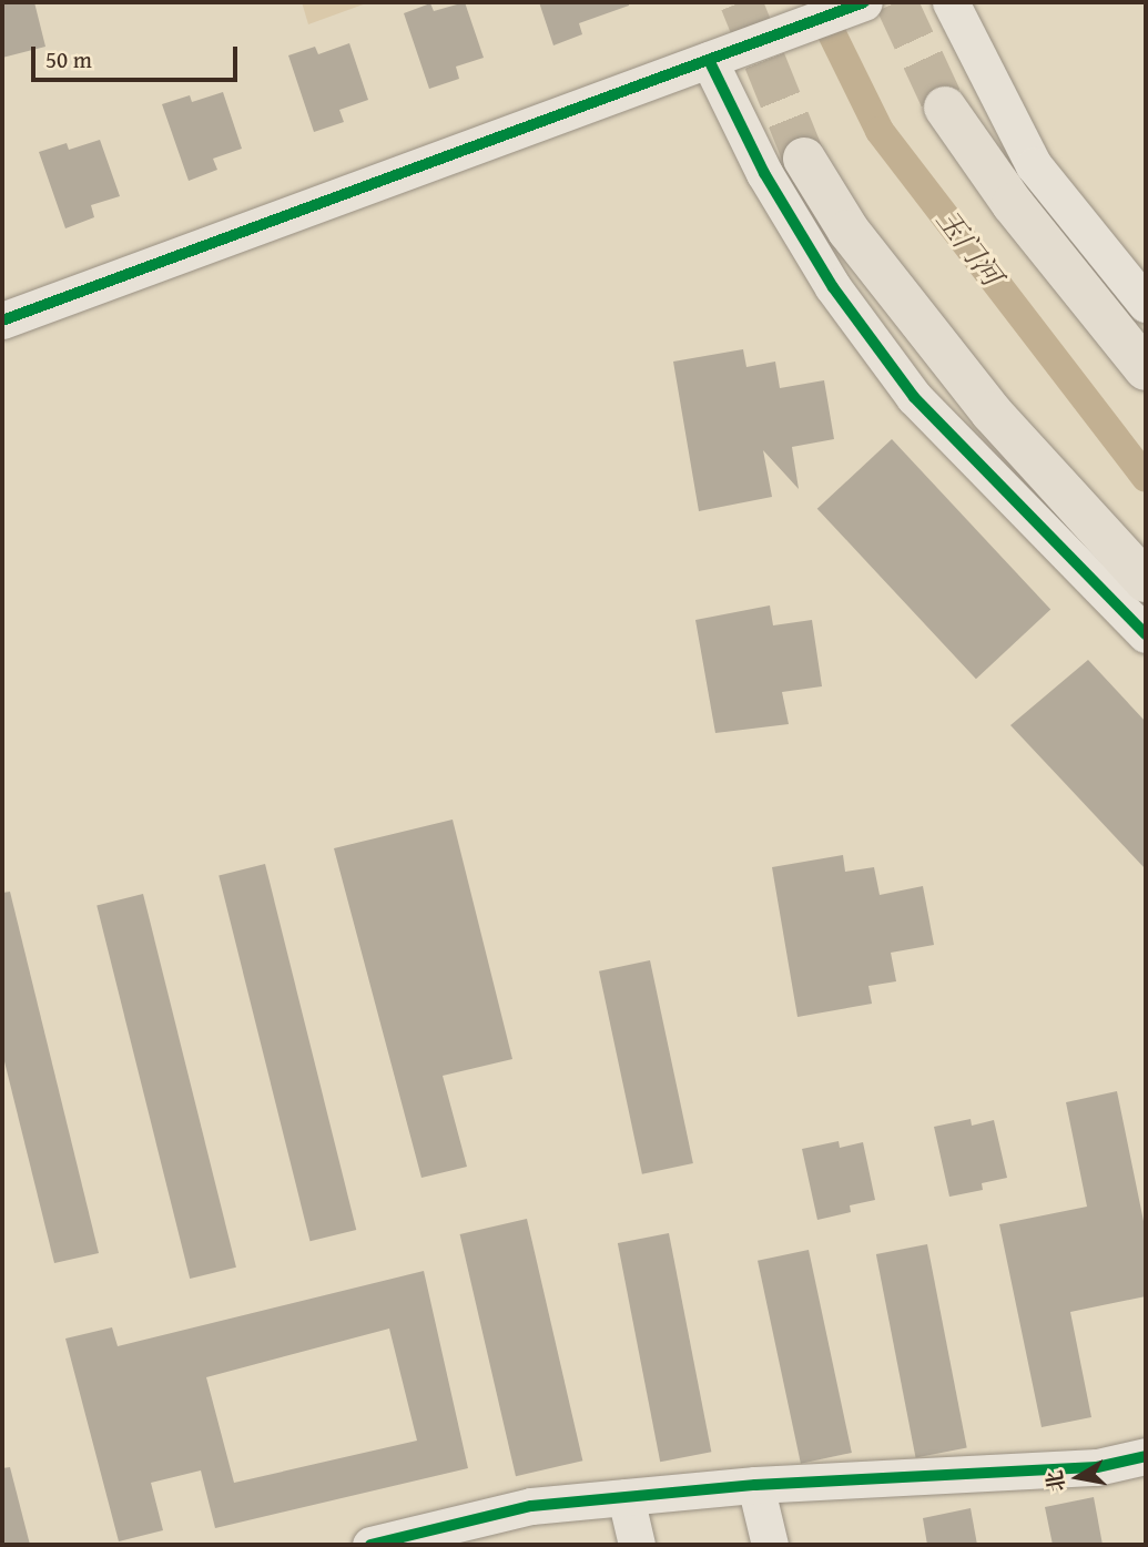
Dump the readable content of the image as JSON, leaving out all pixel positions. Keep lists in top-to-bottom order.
{
  "water": ["玉门河"],
  "scale_bar": "50 m",
  "north": "left"
}
